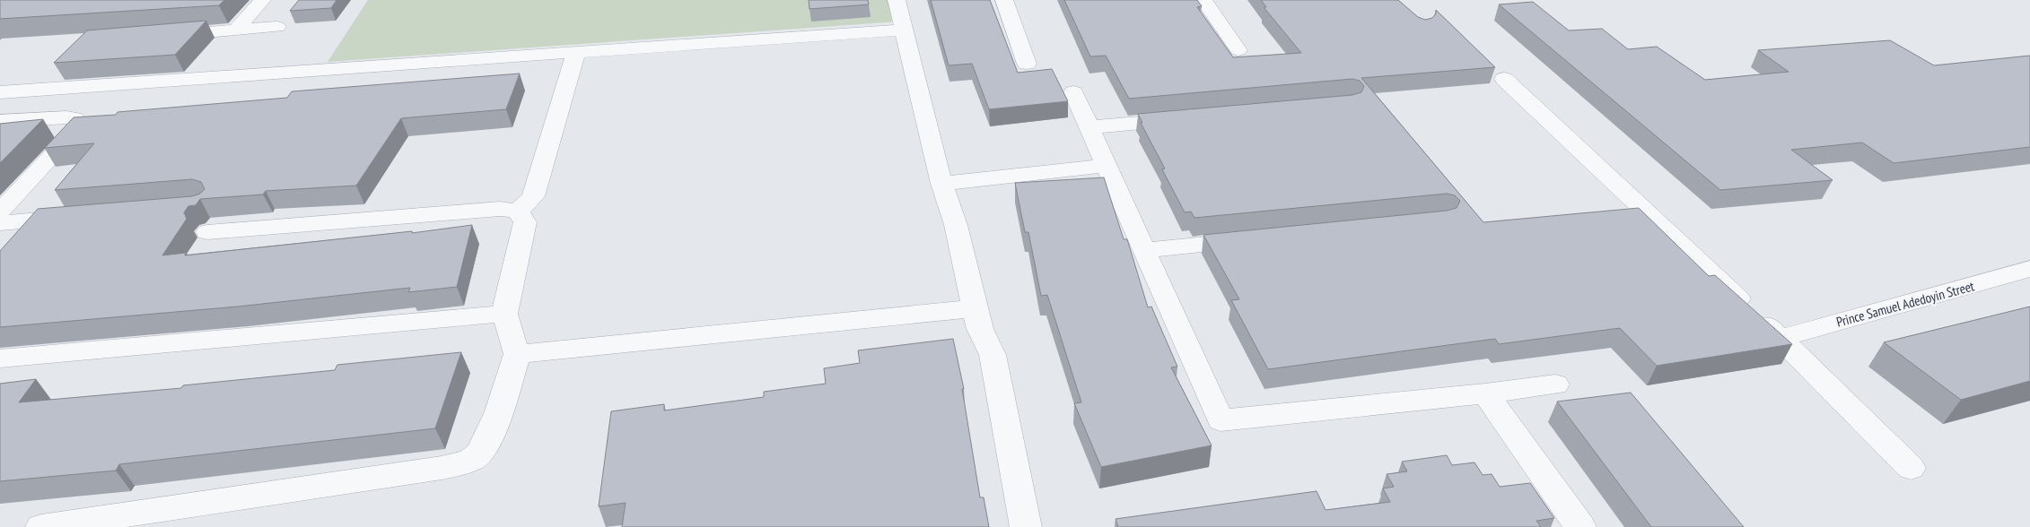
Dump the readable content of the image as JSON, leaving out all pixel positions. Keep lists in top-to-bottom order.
{
  "streets": {
    "street": ["Prince Samuel Adedoyin Street"]
  }
}
